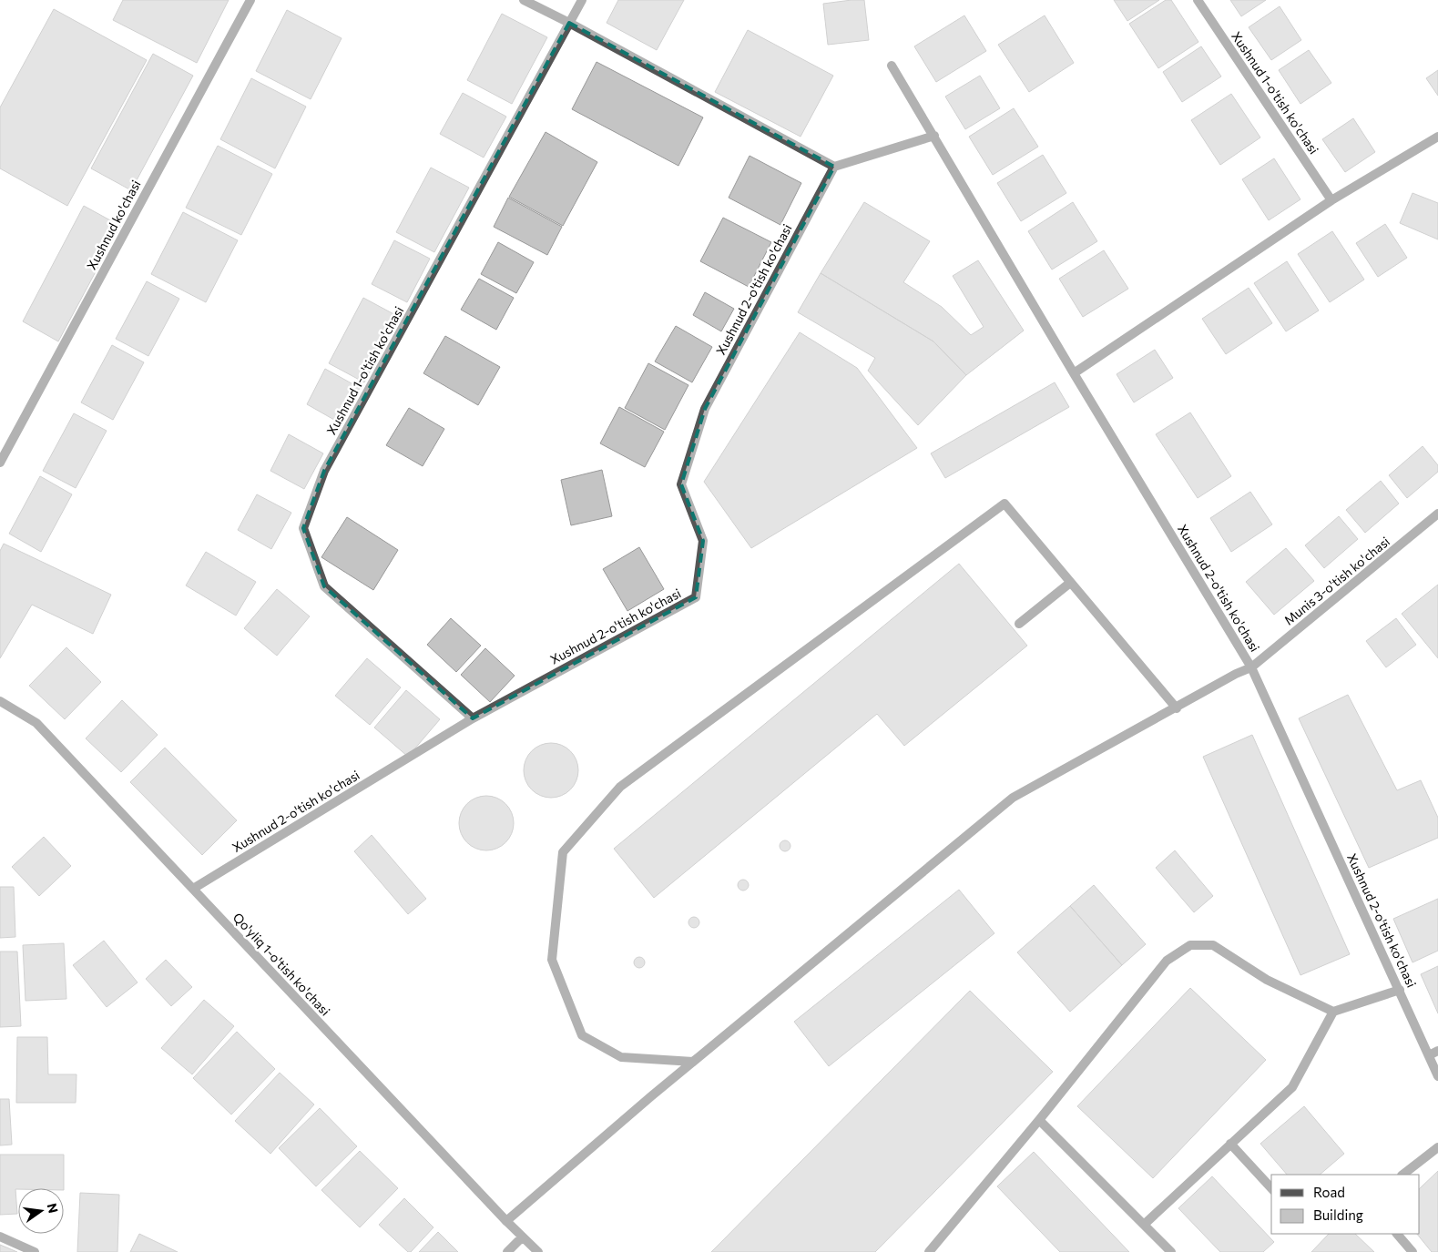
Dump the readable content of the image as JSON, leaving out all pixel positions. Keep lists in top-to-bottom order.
{
  "streets": {
    "street": [
      "Xushnud 1-o'tish ko'chasi",
      "Xushnud ko'chasi",
      "Xushnud 2-o'tish ko'chasi",
      "Munis 3-o'tish ko'chasi",
      "Qo'yliq 1-o'tish ko'chasi"
    ]
  },
  "crossings": [
    ["Xushnud 1-o'tish ko'chasi", "Xushnud 2-o'tish ko'chasi"],
    ["Xushnud 2-o'tish ko'chasi", "Munis 3-o'tish ko'chasi"],
    ["Xushnud 2-o'tish ko'chasi", "Qo'yliq 1-o'tish ko'chasi"],
    ["Munis 3-o'tish ko'chasi", "Qo'yliq 1-o'tish ko'chasi"]
  ],
  "legend": ["Road", "Building"],
  "north": "right"
}
